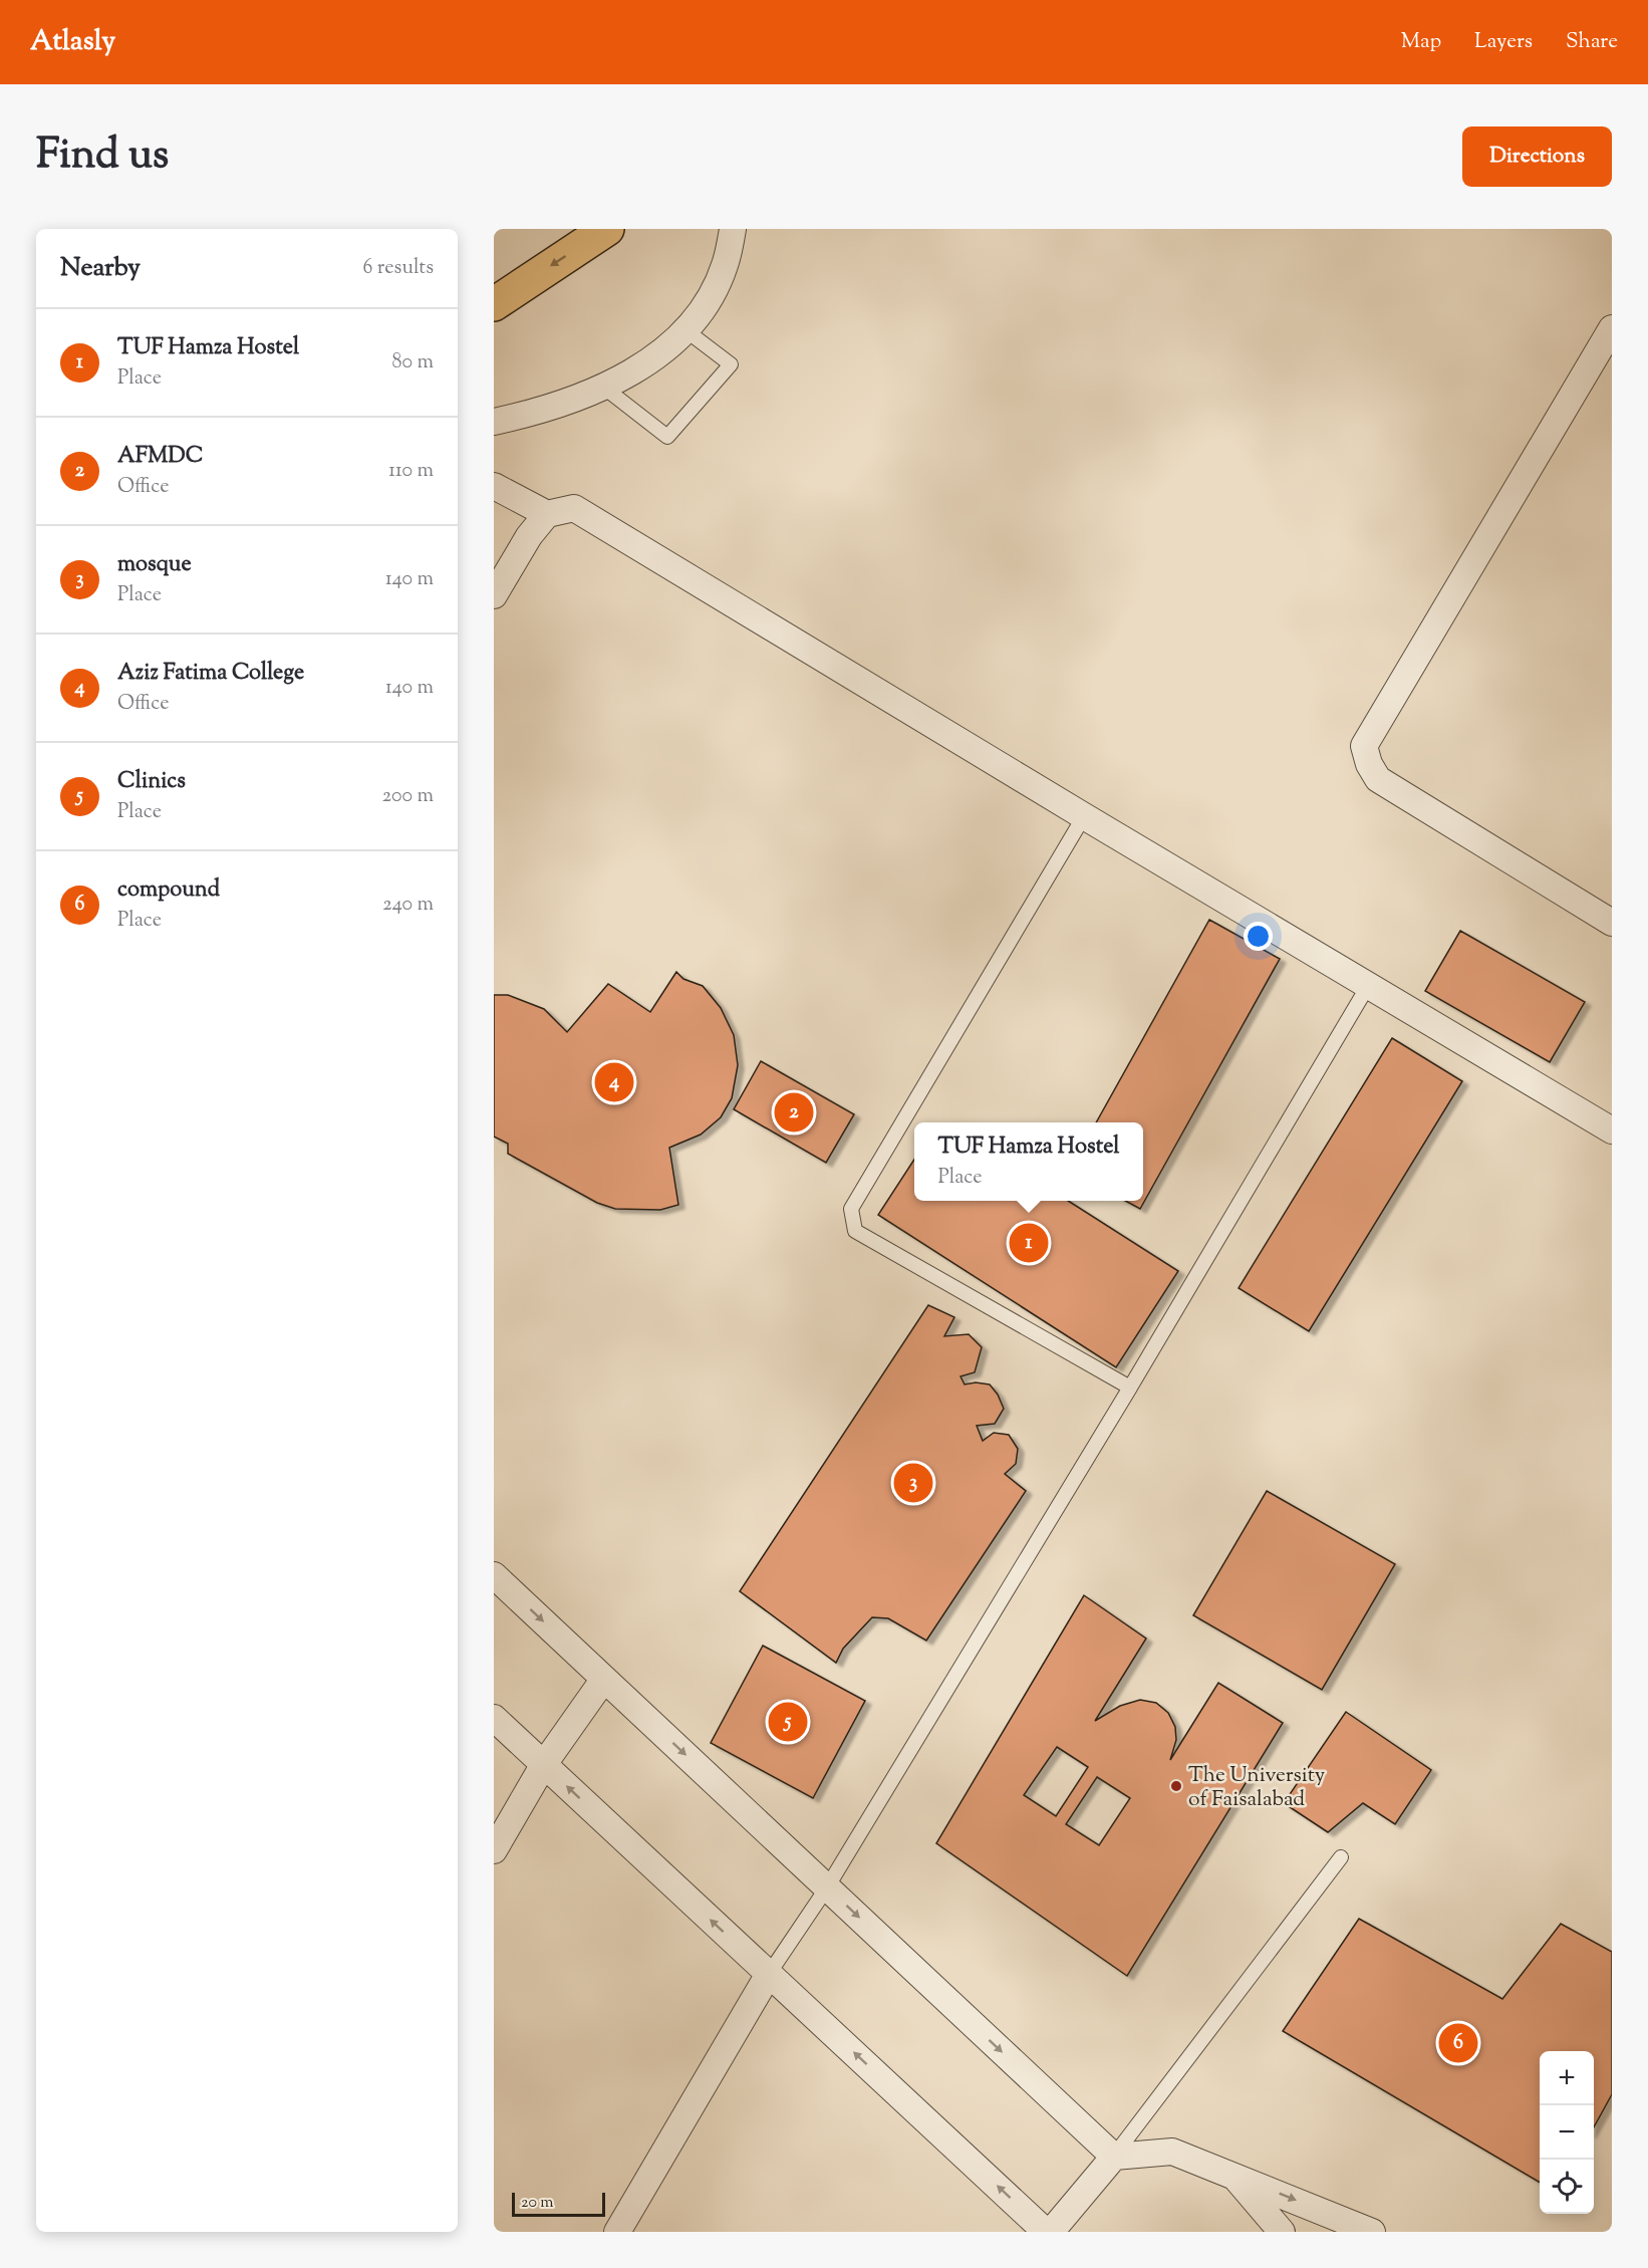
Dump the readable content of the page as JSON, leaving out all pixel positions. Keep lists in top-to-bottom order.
{
  "places": ["The University of Faisalabad"],
  "scale_bar": "20 m",
  "page": {
    "header": "Atlasly",
    "nav": ["Map", "Layers", "Share"],
    "title": "Find us",
    "buttons": "Directions",
    "heading": ["Nearby", "6 results"],
    "list": [
      {
        "mark": "1",
        "name": "TUF Hamza Hostel",
        "note": "Place",
        "value": "80 m"
      },
      {
        "mark": "2",
        "name": "AFMDC",
        "note": "Office",
        "value": "110 m"
      },
      {
        "mark": "3",
        "name": "mosque",
        "note": "Place",
        "value": "140 m"
      },
      {
        "mark": "4",
        "name": "Aziz Fatima College",
        "note": "Office",
        "value": "140 m"
      },
      {
        "mark": "5",
        "name": "Clinics",
        "note": "Place",
        "value": "200 m"
      },
      {
        "mark": "6",
        "name": "compound",
        "note": "Place",
        "value": "240 m"
      }
    ],
    "pins": [
      "4",
      "2",
      "1",
      "3",
      "5",
      "6"
    ],
    "popup": ["TUF Hamza Hostel", "Place"],
    "map_buttons": ["+", "−"],
    "scale": "20 m"
  }
}
